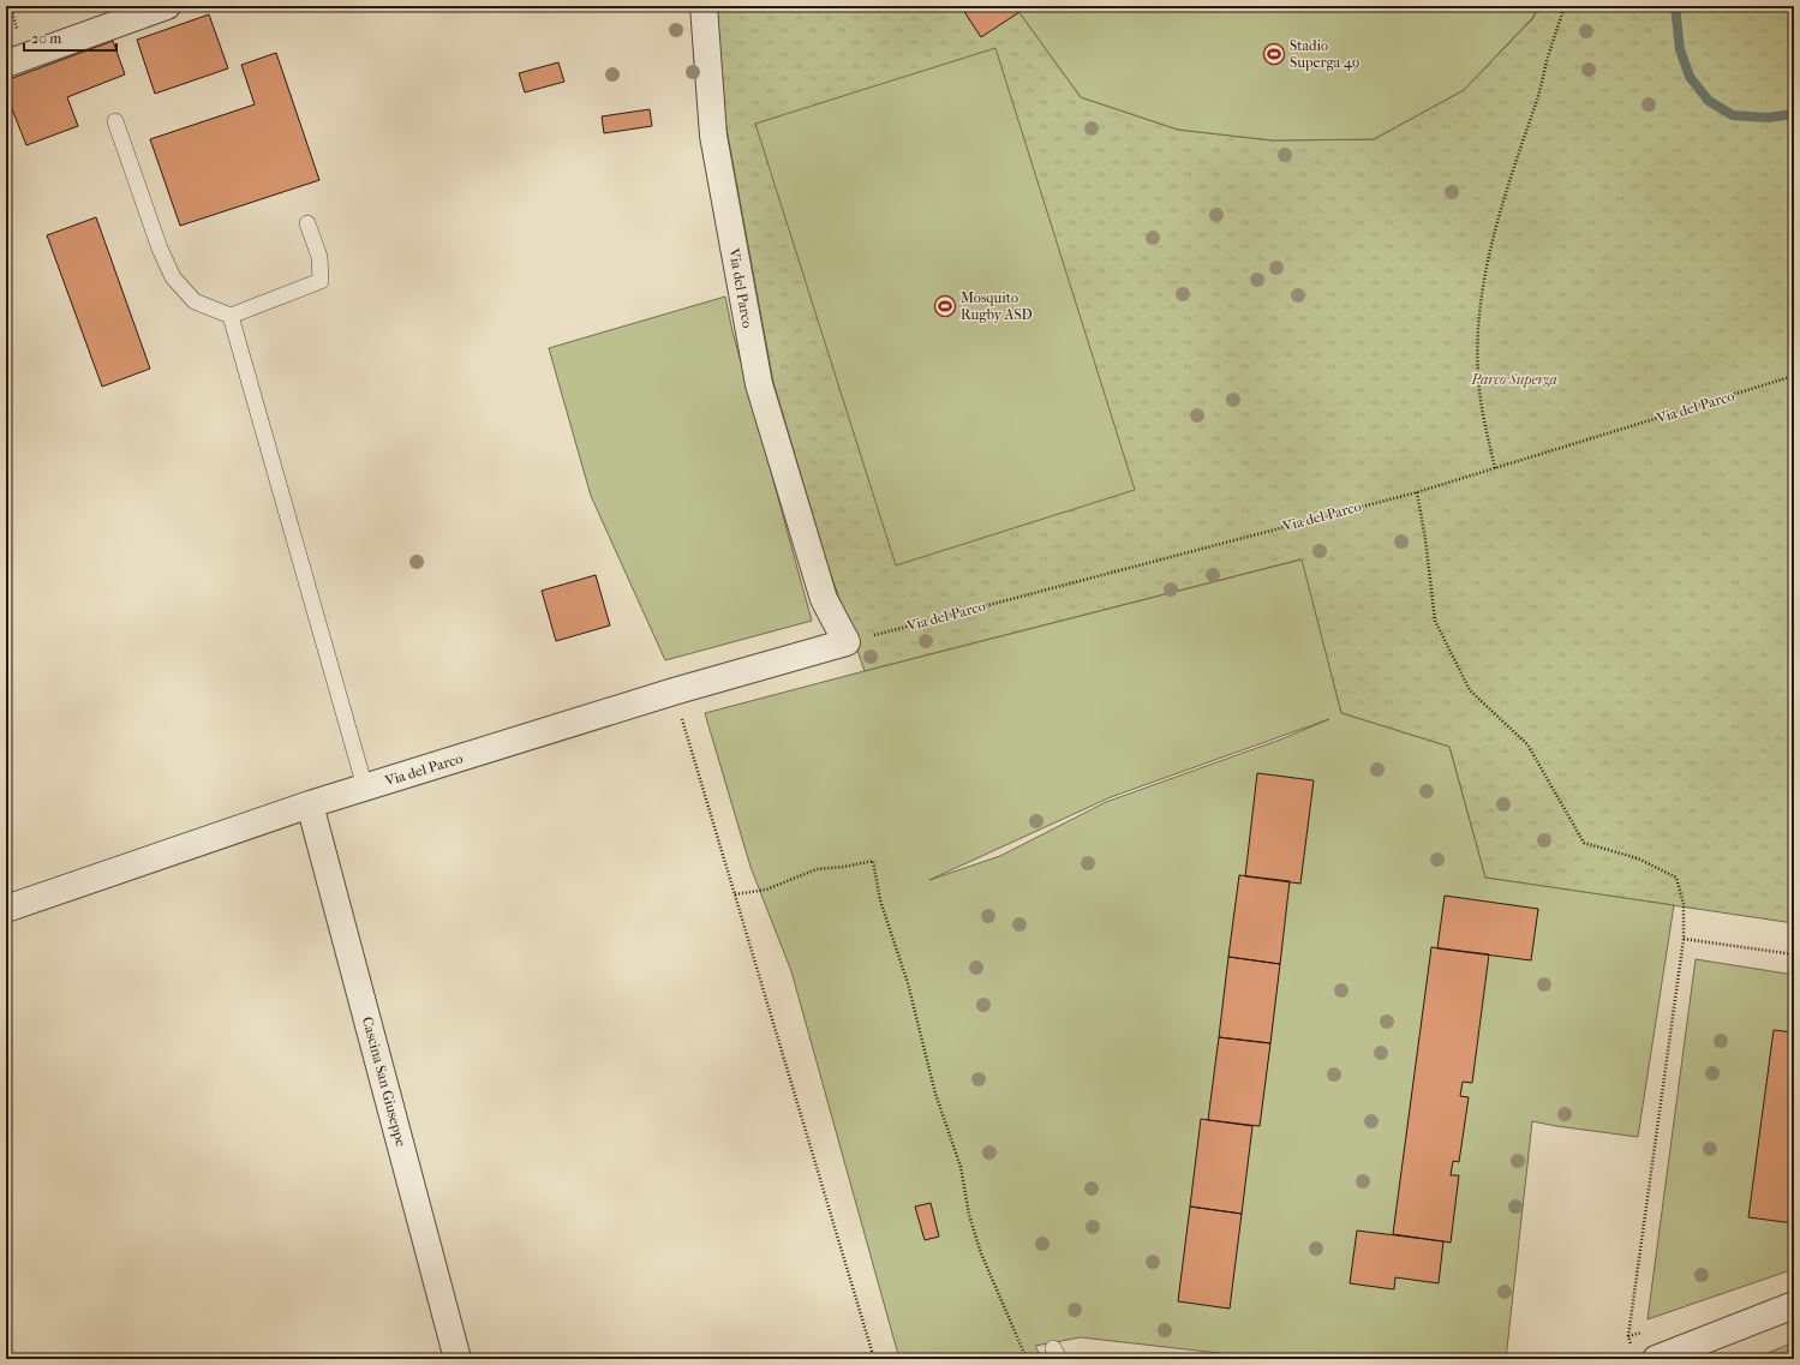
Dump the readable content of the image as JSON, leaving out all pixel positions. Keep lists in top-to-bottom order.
{
  "streets": {
    "street": ["Via del Parco", "Cascina San Giuseppe"]
  },
  "crossings": [
    ["Via del Parco", "Cascina San Giuseppe"]
  ],
  "parks": ["Parco Superga"],
  "places": {
    "sports": ["Stadio Superga 49", "Mosquito Rugby ASD"]
  },
  "scale_bar": "20 m"
}
